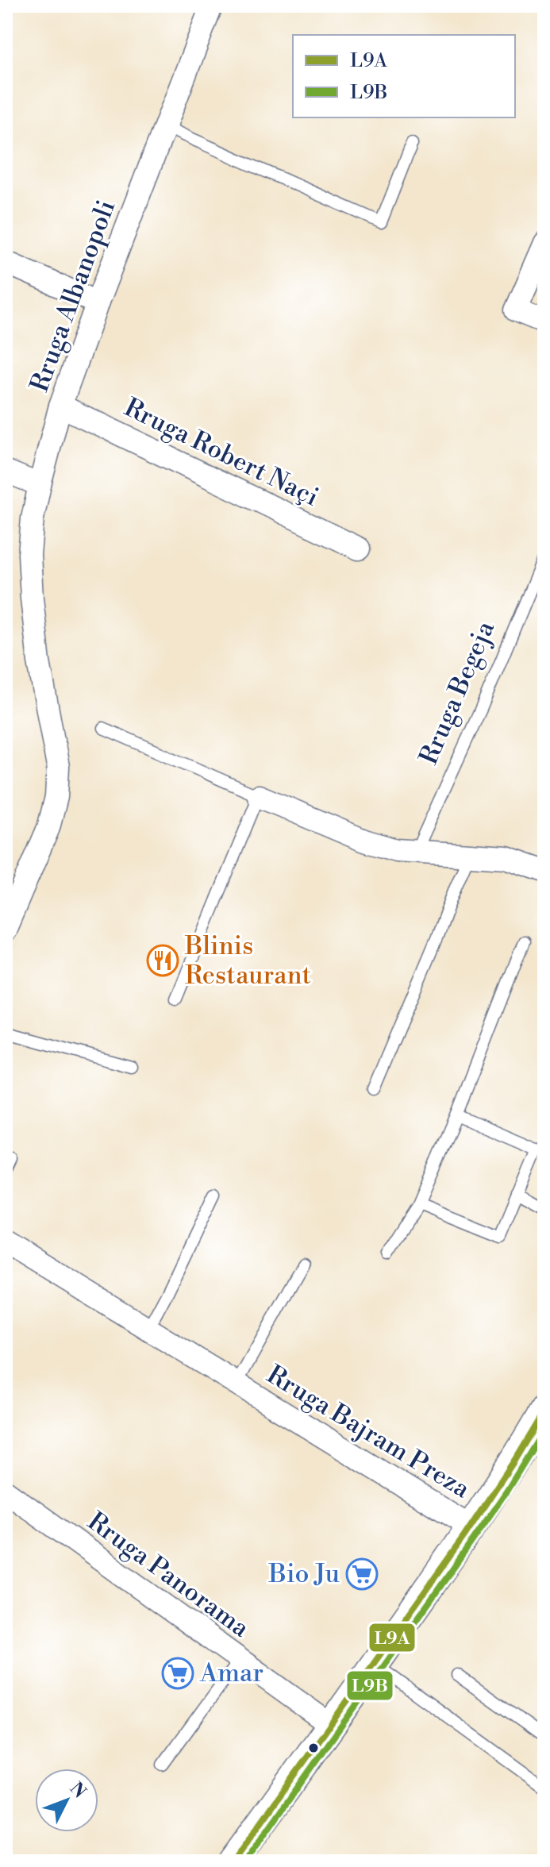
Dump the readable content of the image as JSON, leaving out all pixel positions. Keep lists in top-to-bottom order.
{
  "streets": {
    "street": [
      "Rruga Albanopoli",
      "Rruga Robert Naçi",
      "Rruga Bajram Preza",
      "Rruga Panorama"
    ],
    "lane": ["Rruga Begeja"]
  },
  "crossings": [
    ["Rruga Albanopoli", "Rruga Robert Naçi"]
  ],
  "places": {
    "restaurant": ["Blinis Restaurant"],
    "supermarket": ["Bio Ju", "Amar"]
  },
  "lines": ["transit line L9A", "transit line L9B"],
  "legend": ["L9A", "L9B"],
  "north": "top right"
}
